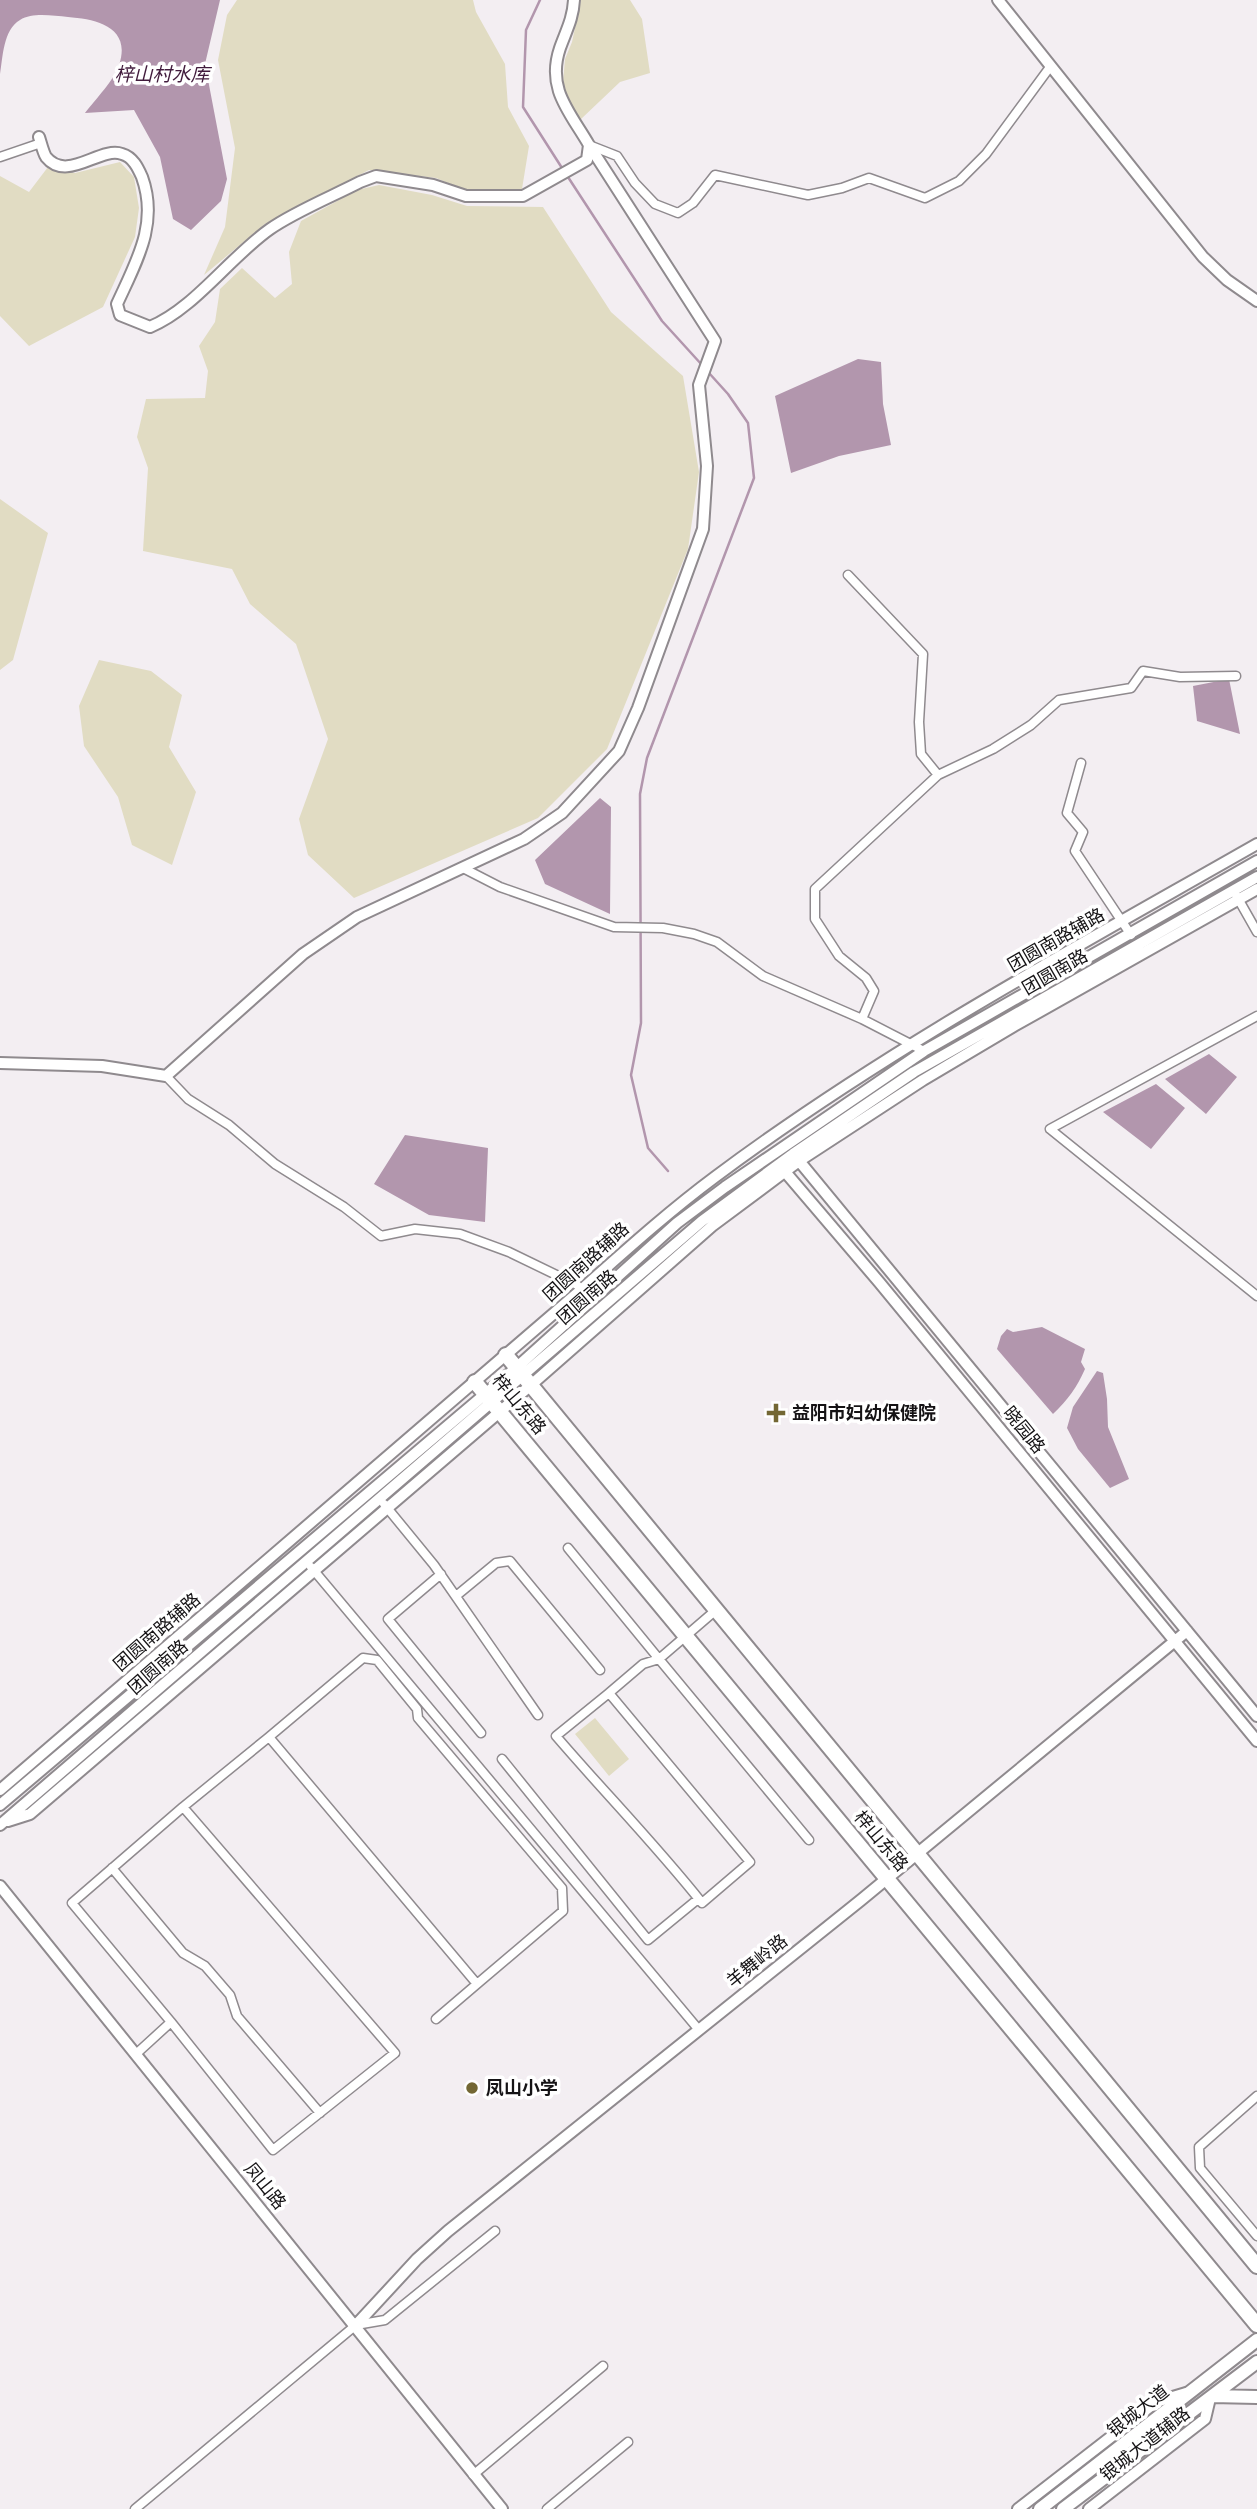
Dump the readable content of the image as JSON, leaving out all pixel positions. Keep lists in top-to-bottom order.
{
  "streets": {
    "highway": ["梓山东路"],
    "main road": ["银城大道"],
    "street": [
      "团圆南路辅路",
      "团圆南路",
      "晓园路",
      "羊舞岭路",
      "凤山路",
      "银城大道辅路"
    ]
  },
  "crossings": [
    ["团圆南路辅路", "梓山东路"],
    ["团圆南路辅路", "晓园路"],
    ["团圆南路", "梓山东路"],
    ["团圆南路", "晓园路"],
    ["梓山东路", "羊舞岭路"],
    ["晓园路", "羊舞岭路"],
    ["羊舞岭路", "凤山路"],
    ["银城大道", "银城大道辅路"]
  ],
  "water": ["梓山村水库"],
  "places": {
    "health": ["益阳市妇幼保健院"],
    "other": ["凤山小学"]
  }
}
